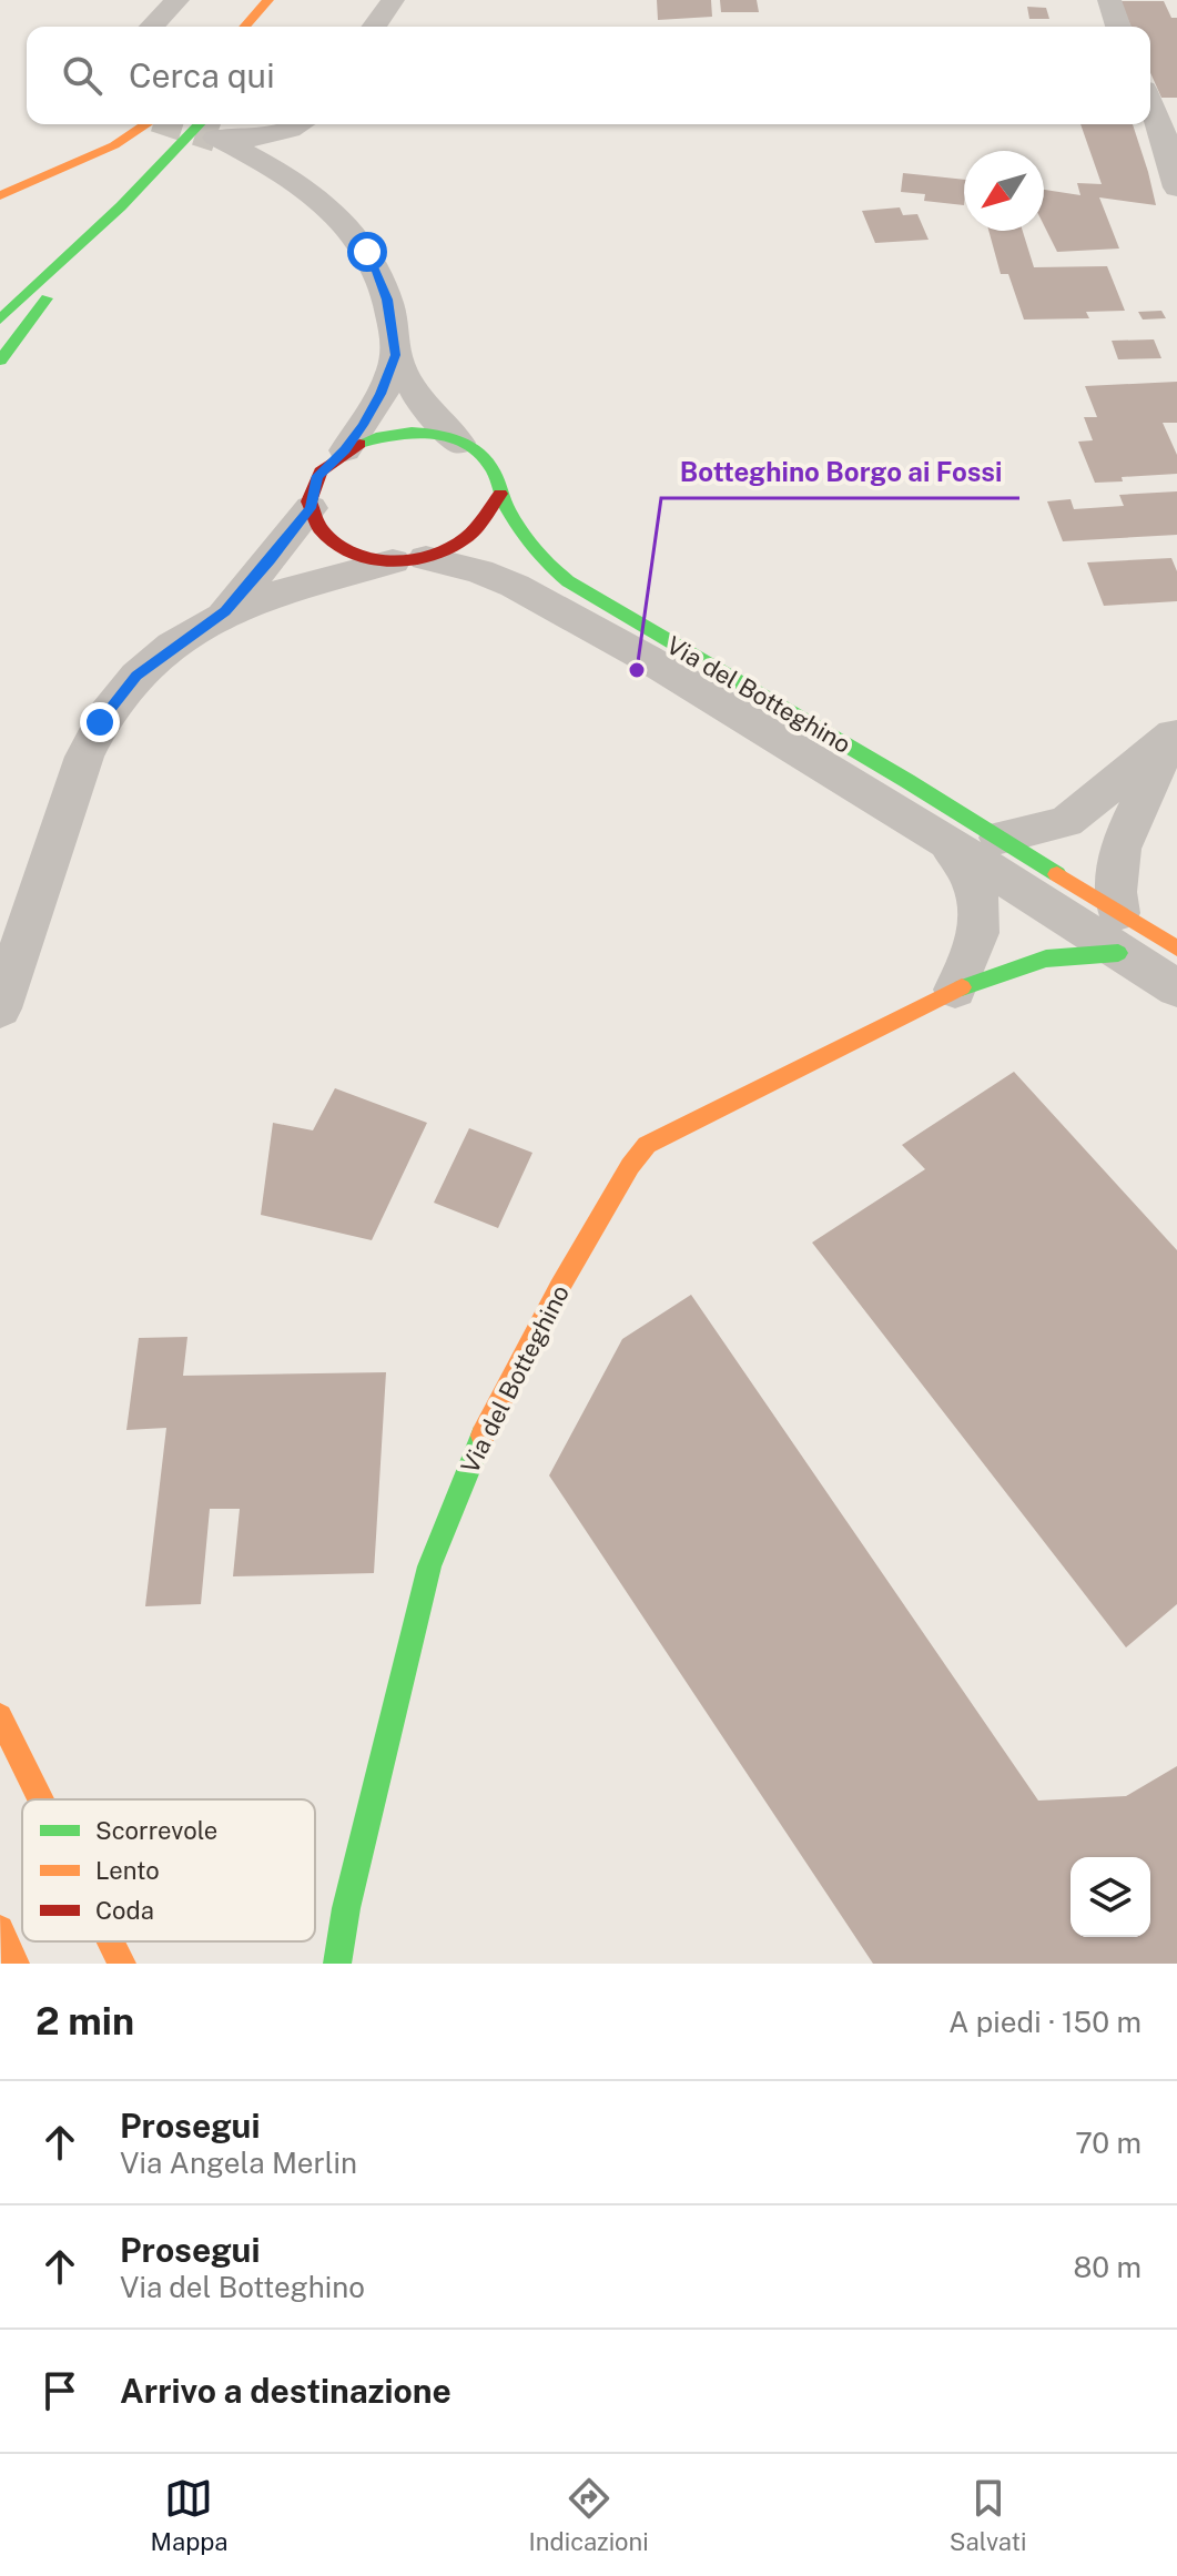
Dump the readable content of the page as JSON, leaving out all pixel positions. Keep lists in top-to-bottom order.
{
  "streets": {
    "main road": ["Via del Botteghino"]
  },
  "places": ["Botteghino Borgo ai Fossi"],
  "legend": ["Scorrevole", "Lento", "Coda"],
  "north": "bottom left",
  "page": {
    "search": "Cerca qui",
    "heading": ["2 min", "A piedi · 150 m"],
    "list": [
      ["Prosegui", "Via Angela Merlin", "70 m"],
      ["Prosegui", "Via del Botteghino", "80 m"],
      "Arrivo a destinazione"
    ],
    "nav": ["Mappa", "Indicazioni", "Salvati"]
  }
}
